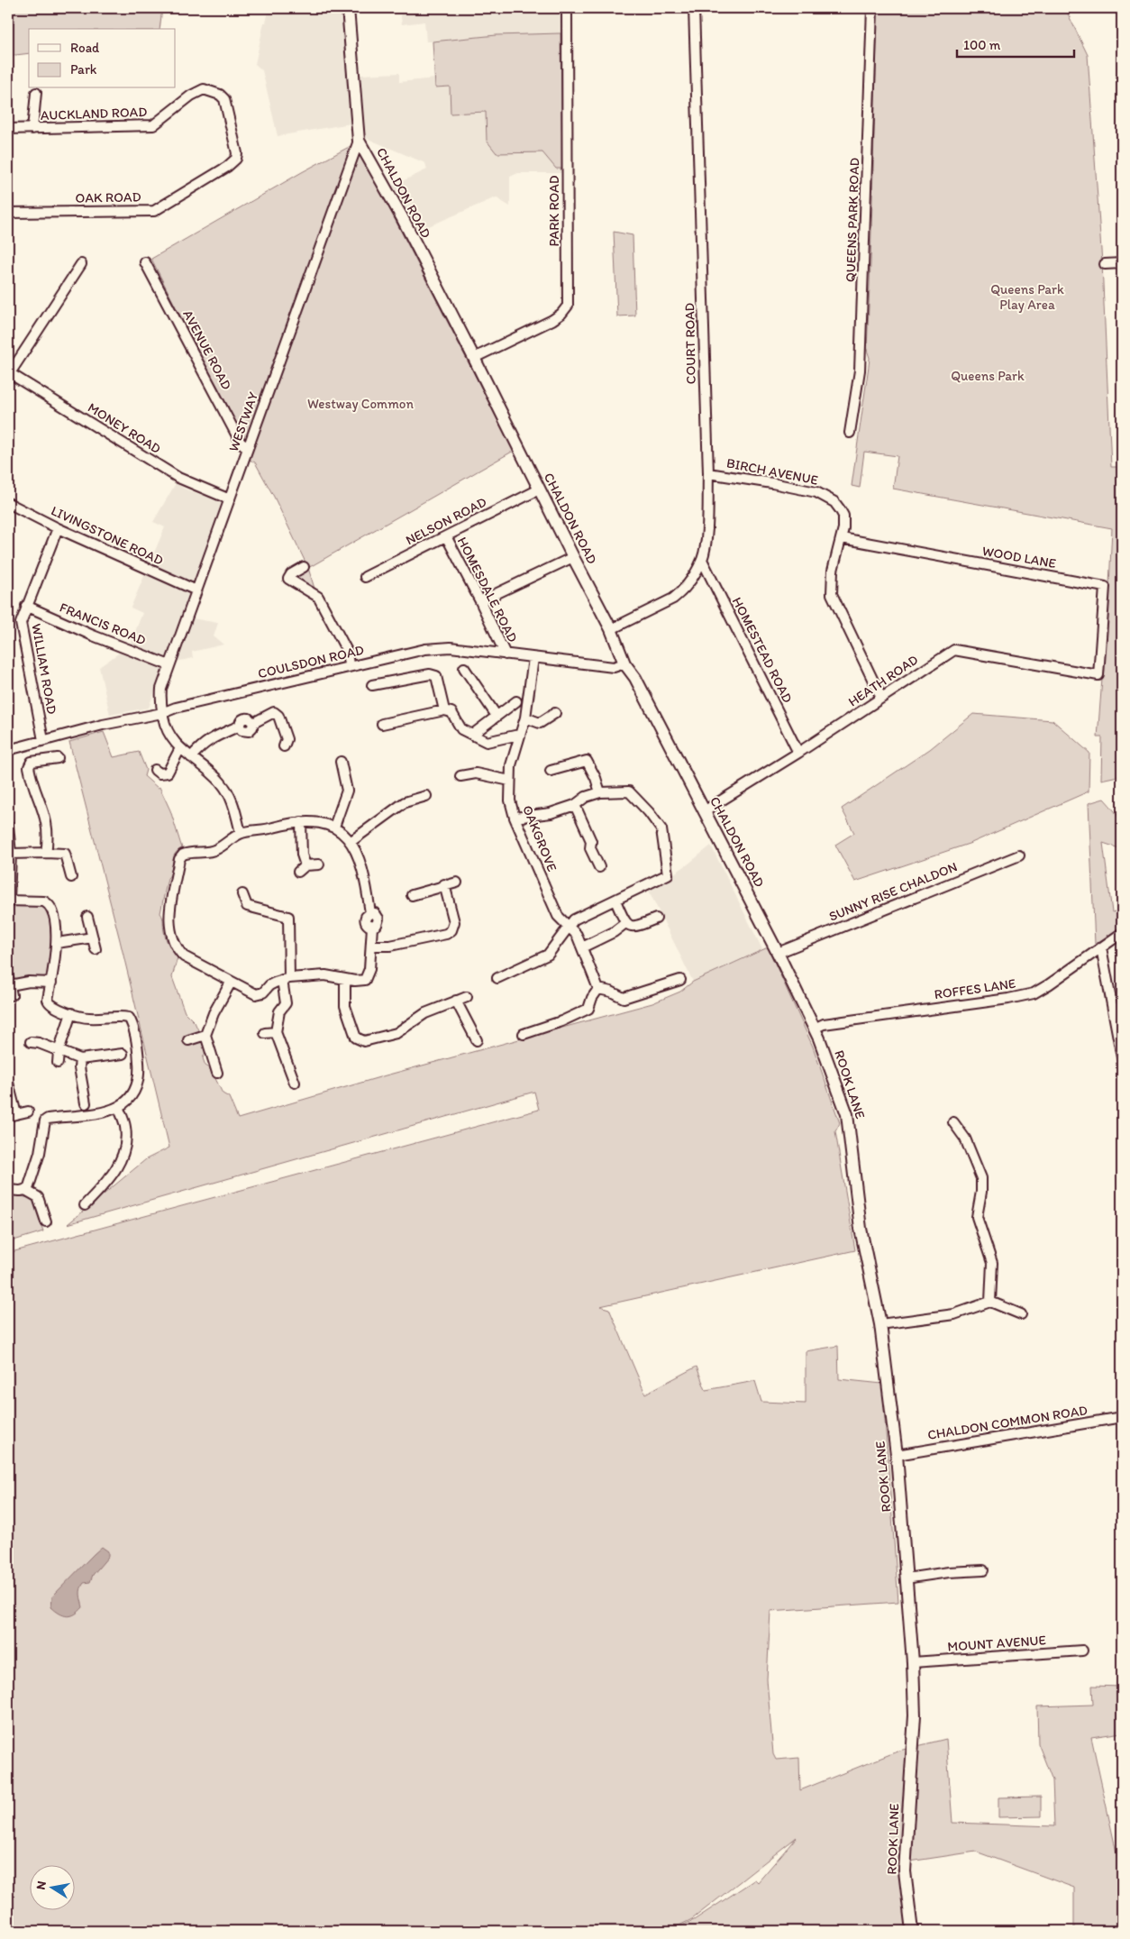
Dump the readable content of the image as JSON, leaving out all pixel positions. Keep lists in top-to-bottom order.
{
  "streets": {
    "main road": ["CHALDON ROAD", "ROOK LANE"],
    "street": [
      "AUCKLAND ROAD",
      "OAK ROAD",
      "PARK ROAD",
      "QUEENS PARK ROAD",
      "COURT ROAD",
      "AVENUE ROAD",
      "WESTWAY",
      "MONEY ROAD",
      "BIRCH AVENUE",
      "NELSON ROAD",
      "LIVINGSTONE ROAD",
      "WOOD LANE",
      "HOMESDALE ROAD",
      "FRANCIS ROAD",
      "HOMESTEAD ROAD",
      "COULSDON ROAD",
      "WILLIAM ROAD",
      "HEATH ROAD",
      "OAKGROVE",
      "SUNNY RISE CHALDON",
      "ROFFES LANE",
      "CHALDON COMMON ROAD",
      "MOUNT AVENUE"
    ]
  },
  "crossings": [
    ["AUCKLAND ROAD", "OAK ROAD"],
    ["CHALDON ROAD", "PARK ROAD"],
    ["CHALDON ROAD", "COURT ROAD"],
    ["CHALDON ROAD", "WESTWAY"],
    ["CHALDON ROAD", "NELSON ROAD"],
    ["CHALDON ROAD", "COULSDON ROAD"],
    ["CHALDON ROAD", "HEATH ROAD"],
    ["CHALDON ROAD", "SUNNY RISE CHALDON"],
    ["CHALDON ROAD", "ROFFES LANE"],
    ["CHALDON ROAD", "ROOK LANE"],
    ["COURT ROAD", "BIRCH AVENUE"],
    ["COURT ROAD", "HOMESTEAD ROAD"],
    ["AVENUE ROAD", "WESTWAY"],
    ["WESTWAY", "MONEY ROAD"],
    ["WESTWAY", "LIVINGSTONE ROAD"],
    ["WESTWAY", "FRANCIS ROAD"],
    ["WESTWAY", "COULSDON ROAD"],
    ["BIRCH AVENUE", "WOOD LANE"],
    ["BIRCH AVENUE", "HEATH ROAD"],
    ["NELSON ROAD", "HOMESDALE ROAD"],
    ["LIVINGSTONE ROAD", "WILLIAM ROAD"],
    ["WOOD LANE", "HEATH ROAD"],
    ["HOMESDALE ROAD", "COULSDON ROAD"],
    ["FRANCIS ROAD", "WILLIAM ROAD"],
    ["HOMESTEAD ROAD", "HEATH ROAD"],
    ["COULSDON ROAD", "WILLIAM ROAD"],
    ["COULSDON ROAD", "OAKGROVE"],
    ["ROFFES LANE", "ROOK LANE"],
    ["ROOK LANE", "CHALDON COMMON ROAD"],
    ["ROOK LANE", "MOUNT AVENUE"]
  ],
  "parks": ["Queens Park Play Area", "Queens Park", "Westway Common"],
  "legend": ["Road", "Park"],
  "scale_bar": "100 m",
  "north": "left"
}
